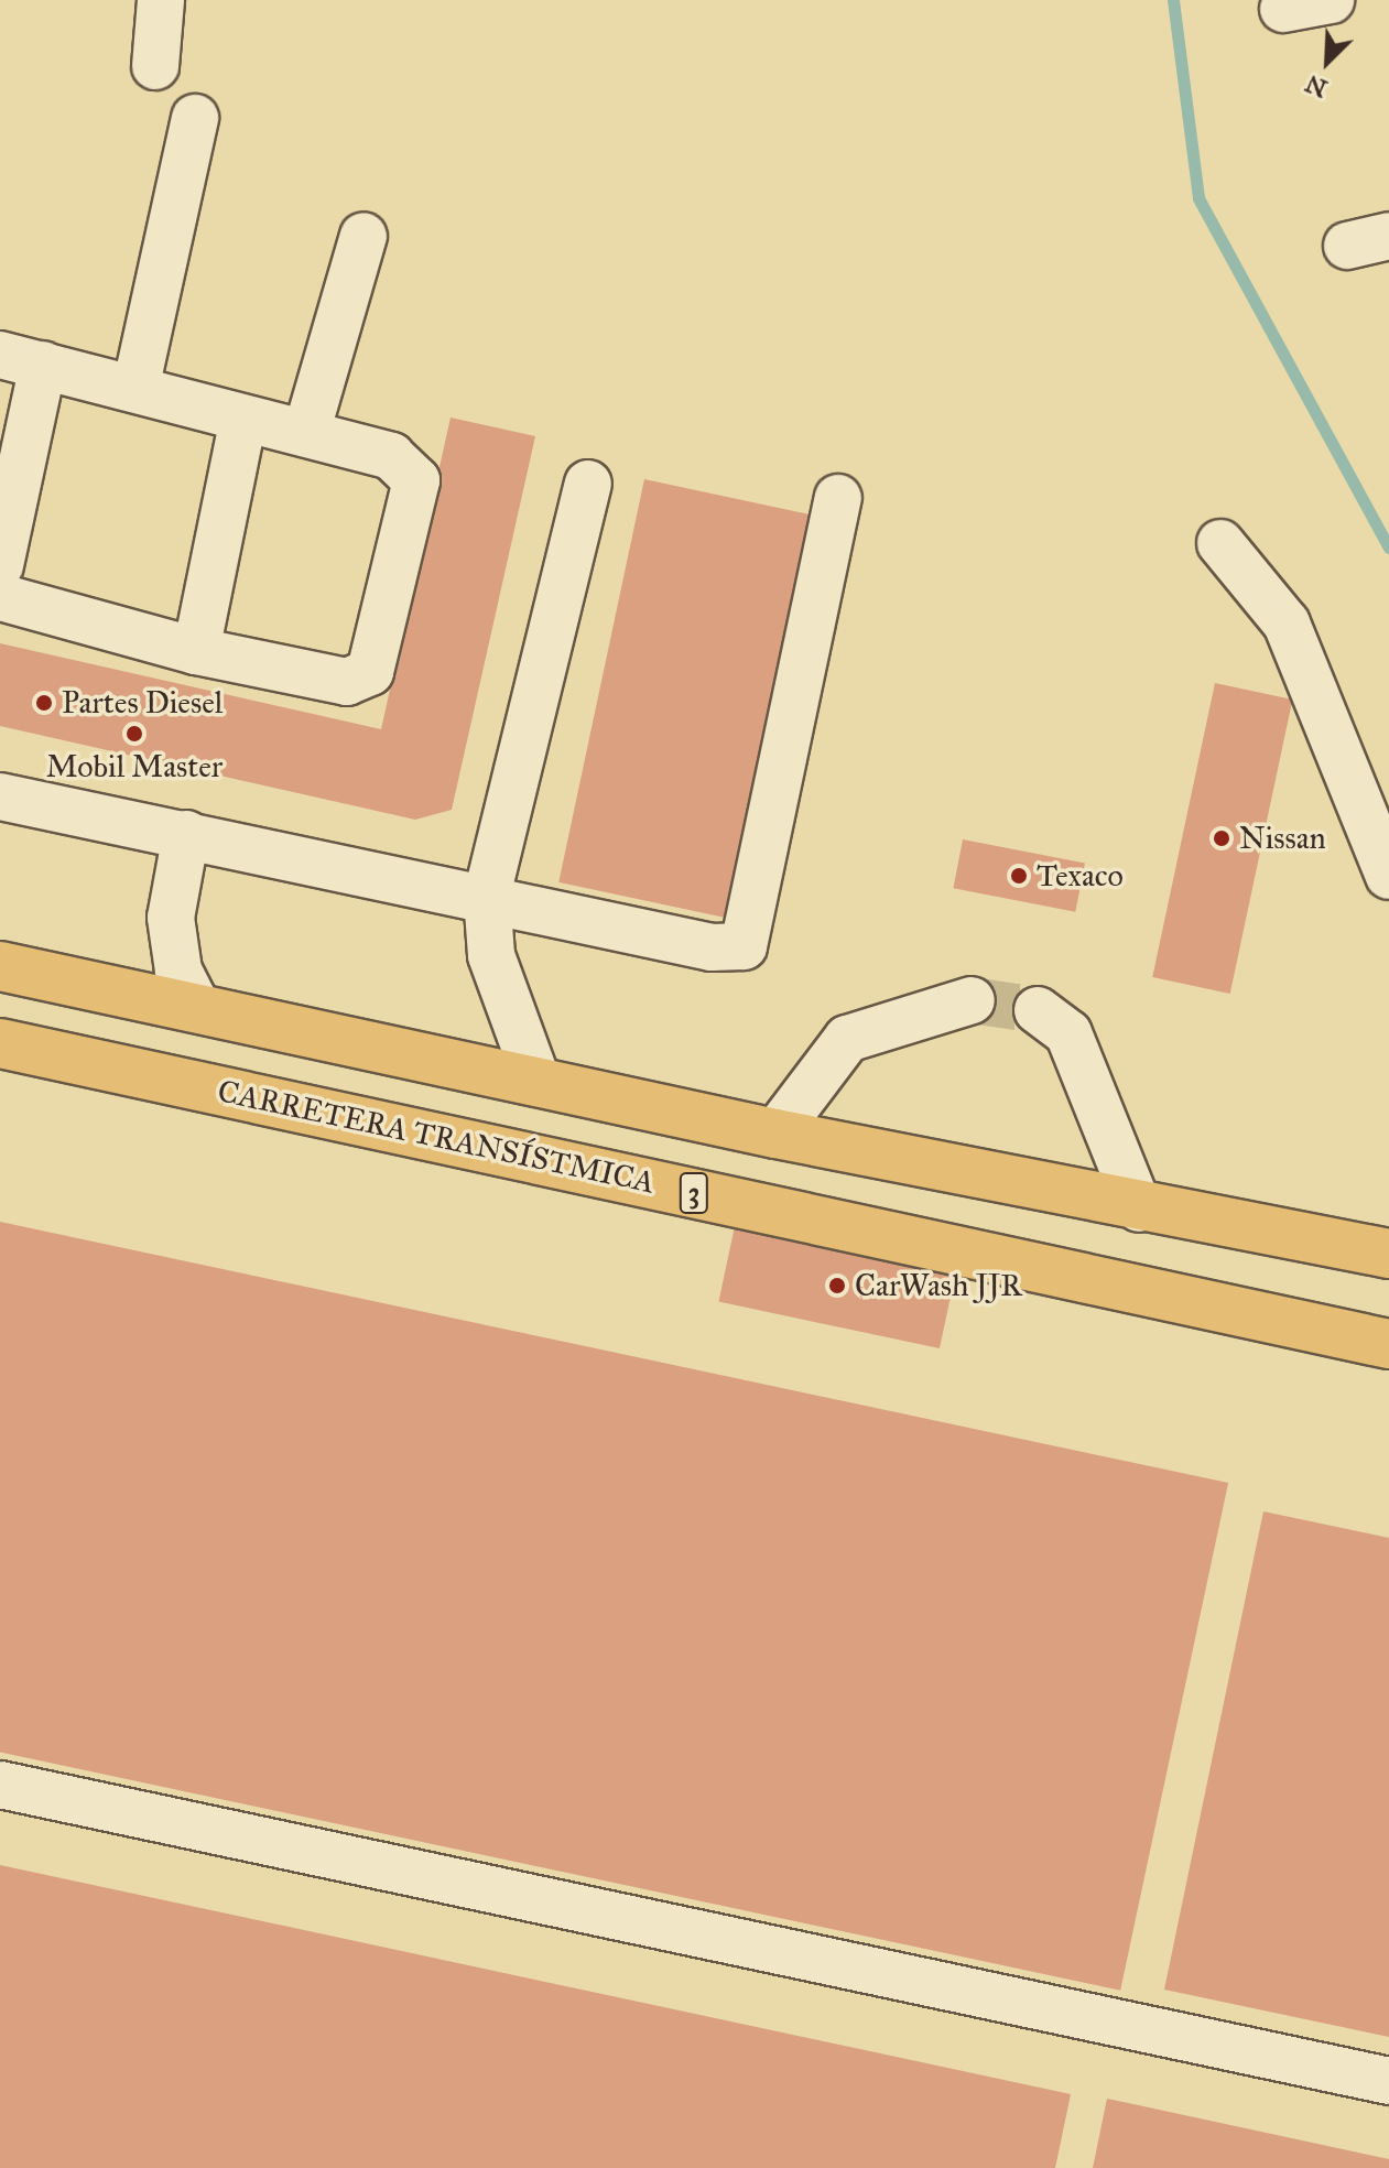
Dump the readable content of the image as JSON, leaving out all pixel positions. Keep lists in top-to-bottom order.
{
  "streets": {
    "main road": ["CARRETERA TRANSÍSTMICA", "3"]
  },
  "places": [
    "Partes Diesel",
    "Mobil Master",
    "Nissan",
    "Texaco",
    "CarWash JJR"
  ],
  "north": "bottom left"
}
